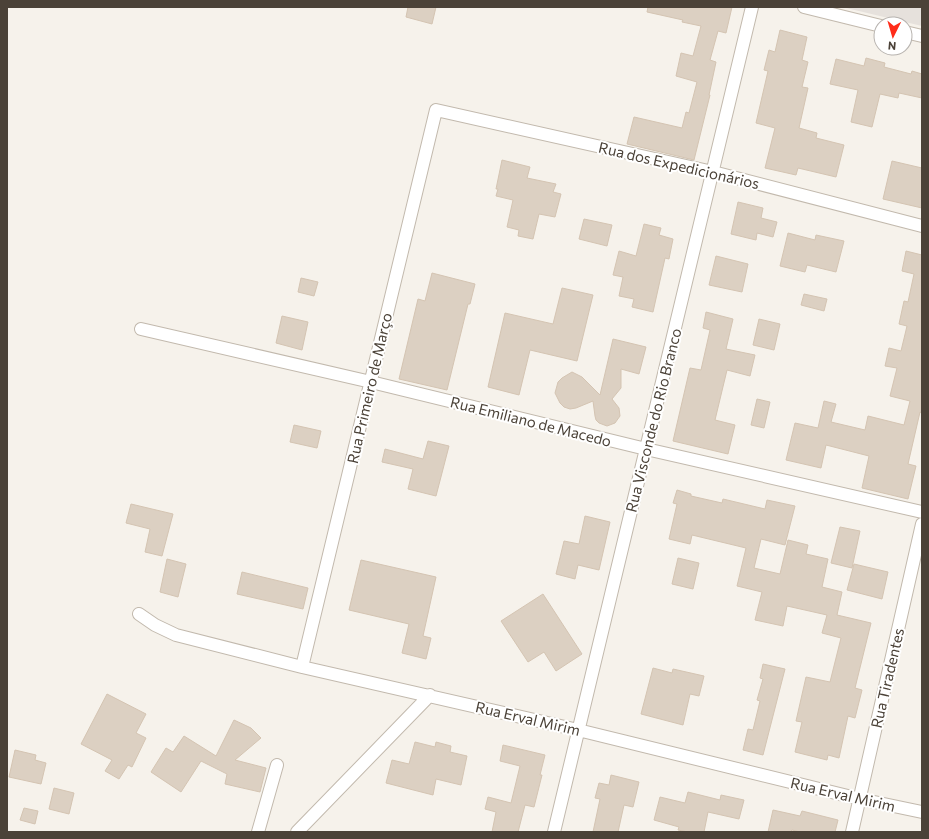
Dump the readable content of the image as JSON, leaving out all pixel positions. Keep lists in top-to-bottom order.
{
  "streets": {
    "street": [
      "Rua dos Expedicionários",
      "Rua Primeiro de Março",
      "Rua Visconde do Rio Branco",
      "Rua Emiliano de Macedo",
      "Rua Tiradentes",
      "Rua Erval Mirim"
    ]
  },
  "crossings": [
    ["Rua dos Expedicionários", "Rua Primeiro de Março"],
    ["Rua dos Expedicionários", "Rua Visconde do Rio Branco"],
    ["Rua Primeiro de Março", "Rua Emiliano de Macedo"],
    ["Rua Primeiro de Março", "Rua Erval Mirim"],
    ["Rua Visconde do Rio Branco", "Rua Emiliano de Macedo"],
    ["Rua Visconde do Rio Branco", "Rua Erval Mirim"],
    ["Rua Tiradentes", "Rua Erval Mirim"]
  ],
  "north": "bottom"
}
